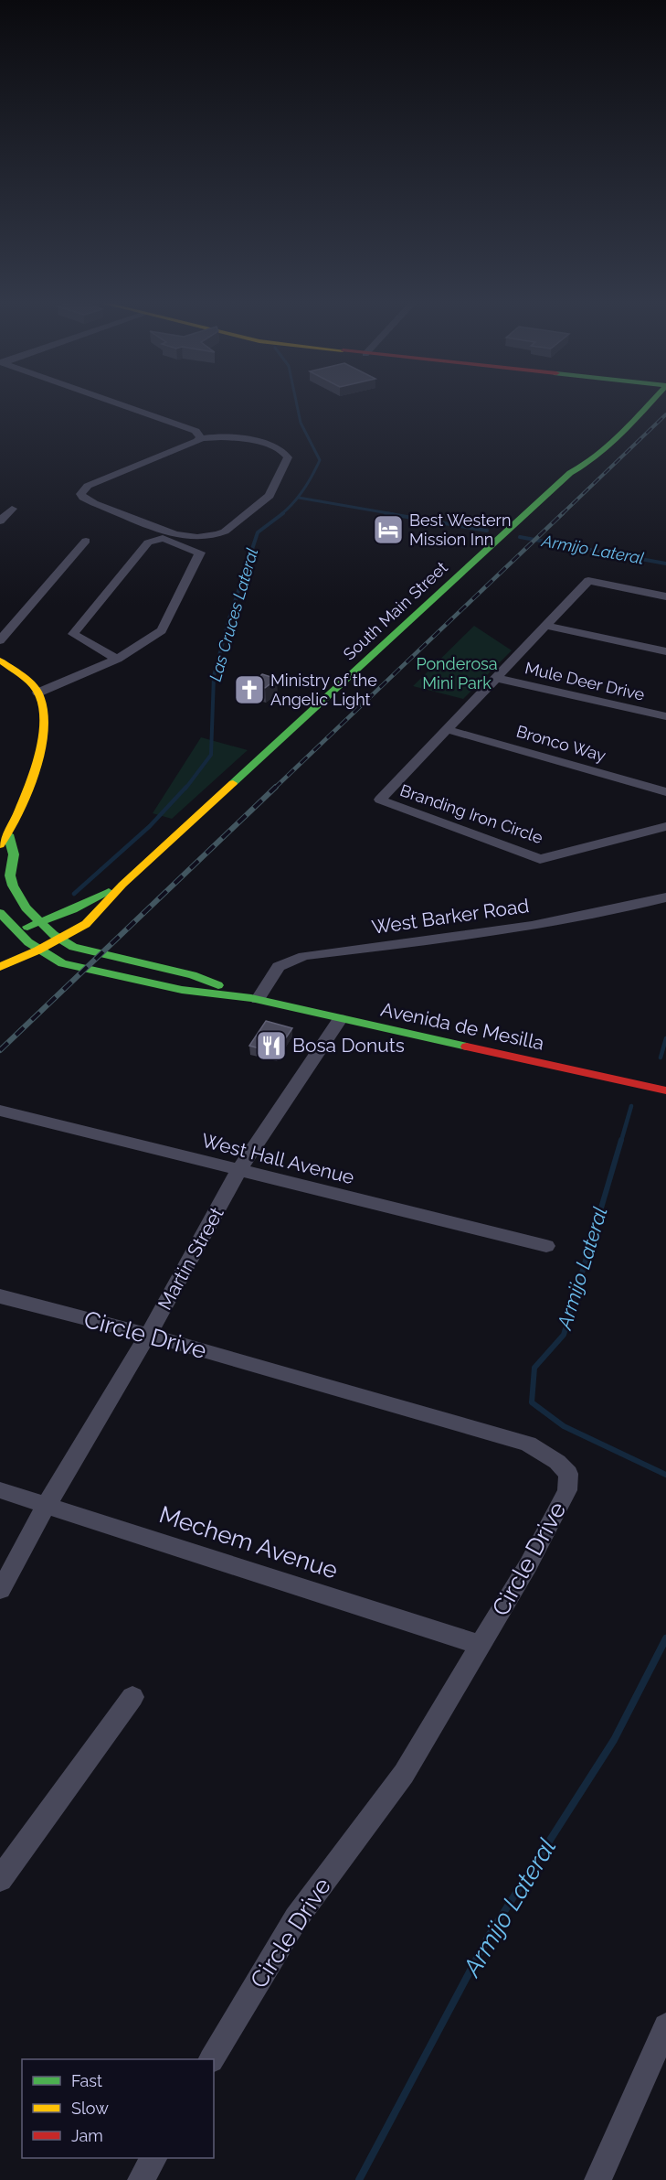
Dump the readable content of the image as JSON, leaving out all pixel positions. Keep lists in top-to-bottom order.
{
  "streets": {
    "main road": ["South Main Street", "Avenida de Mesilla"],
    "street": [
      "Mule Deer Drive",
      "Bronco Way",
      "Branding Iron Circle",
      "West Barker Road",
      "West Hall Avenue",
      "Martin Street",
      "Circle Drive",
      "Mechem Avenue"
    ]
  },
  "crossings": [
    ["South Main Street", "Avenida de Mesilla"],
    ["Mule Deer Drive", "Branding Iron Circle"],
    ["Bronco Way", "Branding Iron Circle"],
    ["West Barker Road", "Avenida de Mesilla"],
    ["Avenida de Mesilla", "Martin Street"],
    ["West Hall Avenue", "Martin Street"],
    ["Martin Street", "Circle Drive"],
    ["Martin Street", "Mechem Avenue"],
    ["Circle Drive", "Mechem Avenue"]
  ],
  "water": ["Armijo Lateral", "Las Cruces Lateral"],
  "parks": ["Ponderosa Mini Park"],
  "places": {
    "hotel": ["Best Western Mission Inn"],
    "church": ["Ministry of the Angelic Light"],
    "restaurant": ["Bosa Donuts"]
  },
  "legend": ["Fast", "Slow", "Jam"]
}
